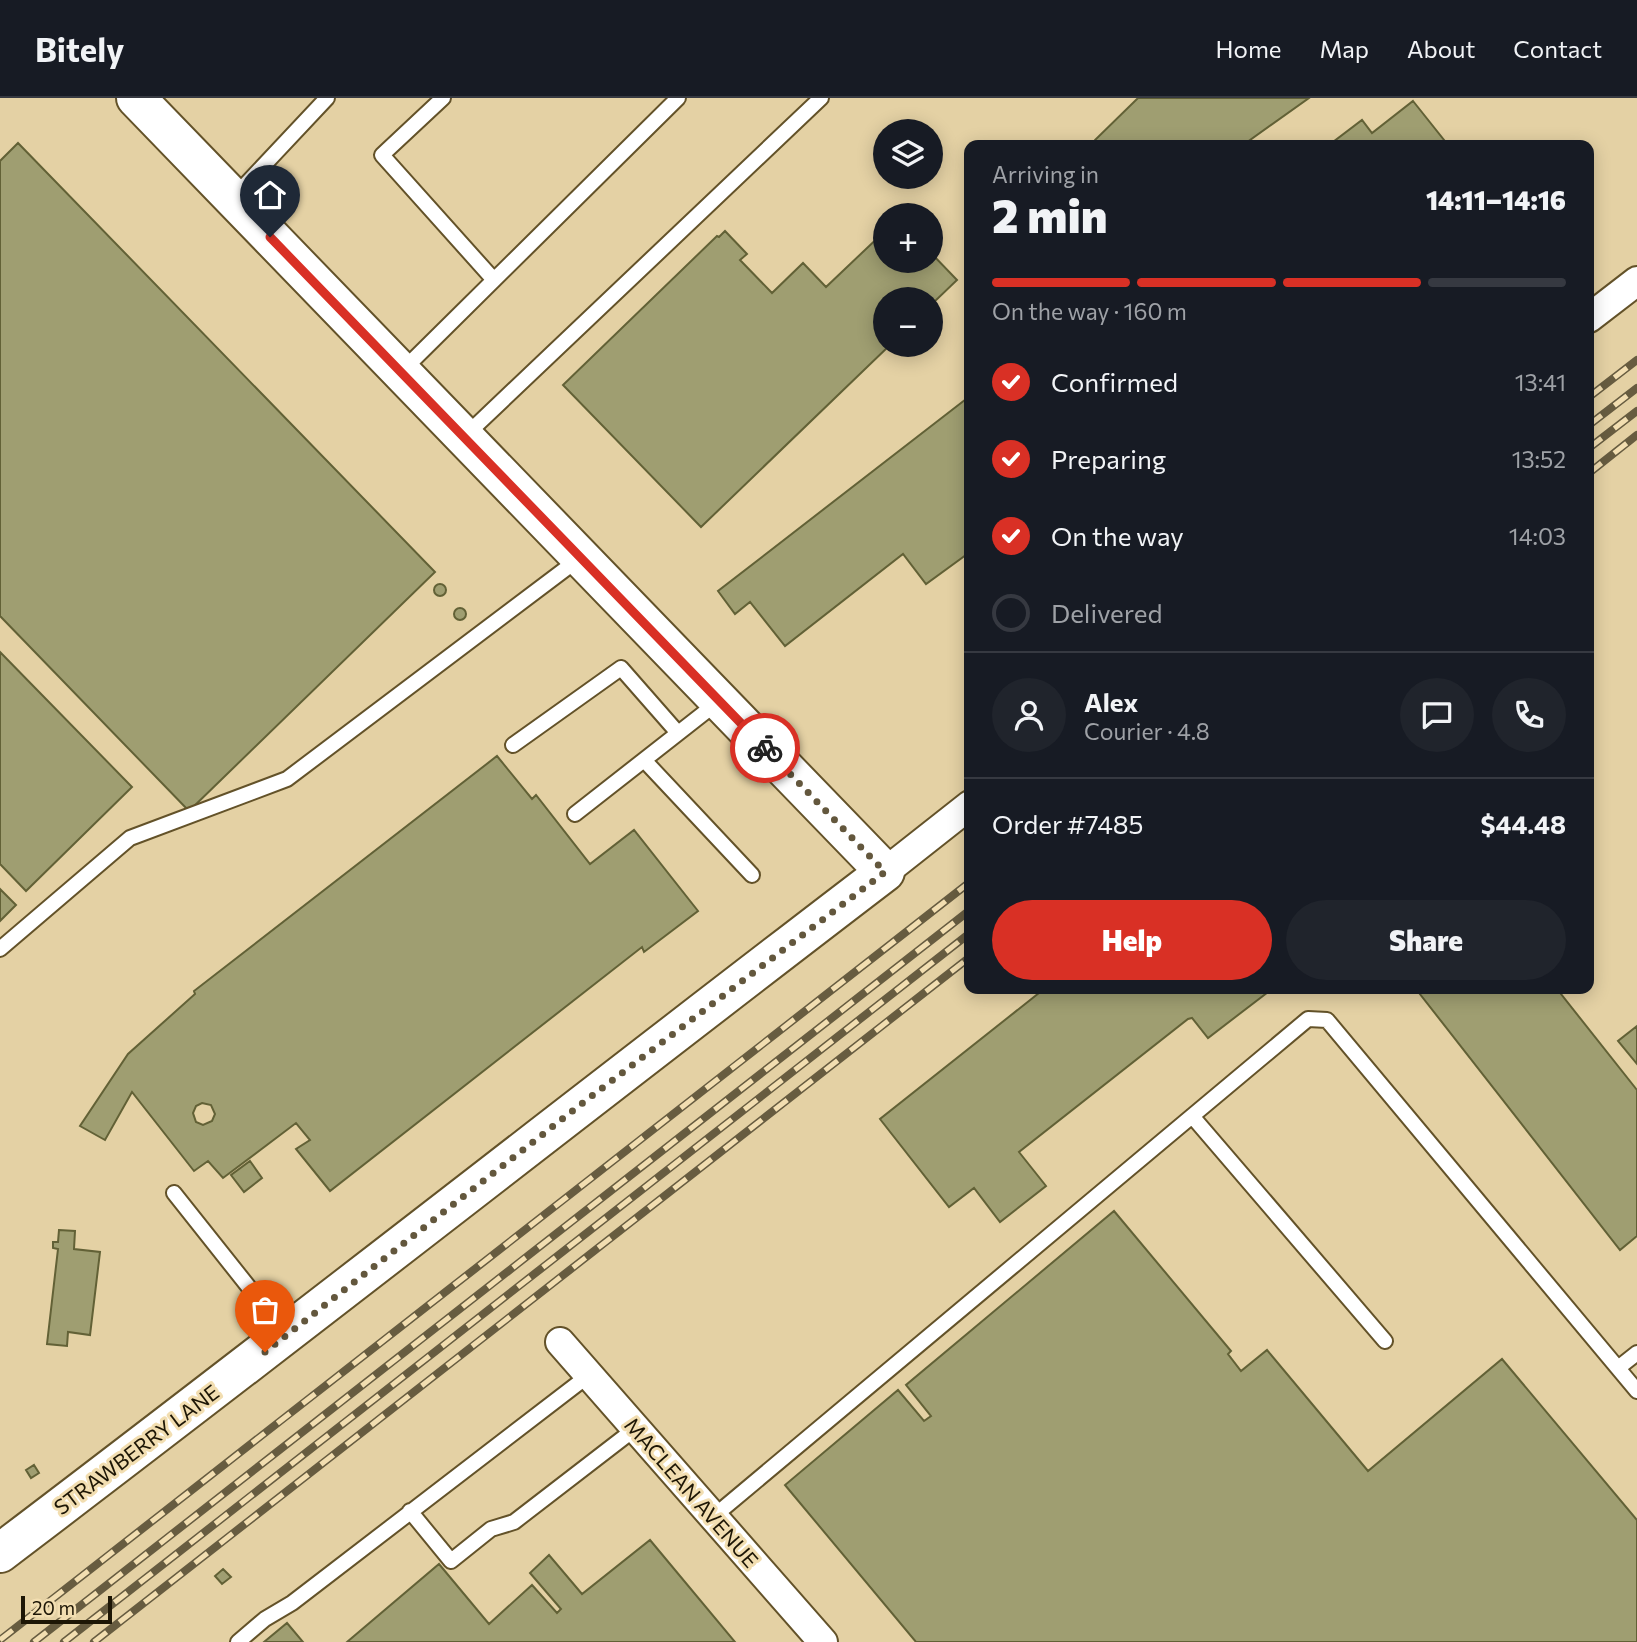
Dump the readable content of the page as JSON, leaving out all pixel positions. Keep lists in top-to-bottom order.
{
  "streets": {
    "street": ["STRAWBERRY LANE", "MACLEAN AVENUE"]
  },
  "scale_bar": "20 m",
  "page": {
    "header": "Bitely",
    "nav": [
      "Home",
      "Map",
      "About",
      "Contact"
    ],
    "map_buttons": ["+", "−"],
    "heading": ["2 min", "Arriving in", "14:11–14:16"],
    "panel": [
      "Alex",
      "Courier · 4.8",
      "Order #7485",
      "$44.48"
    ],
    "bar": "On the way · 160 m",
    "list": [
      ["Confirmed", "13:41"],
      ["Preparing", "13:52"],
      ["On the way", "14:03"],
      "Delivered"
    ],
    "buttons": ["Help", "Share"],
    "scale": "20 m"
  }
}
